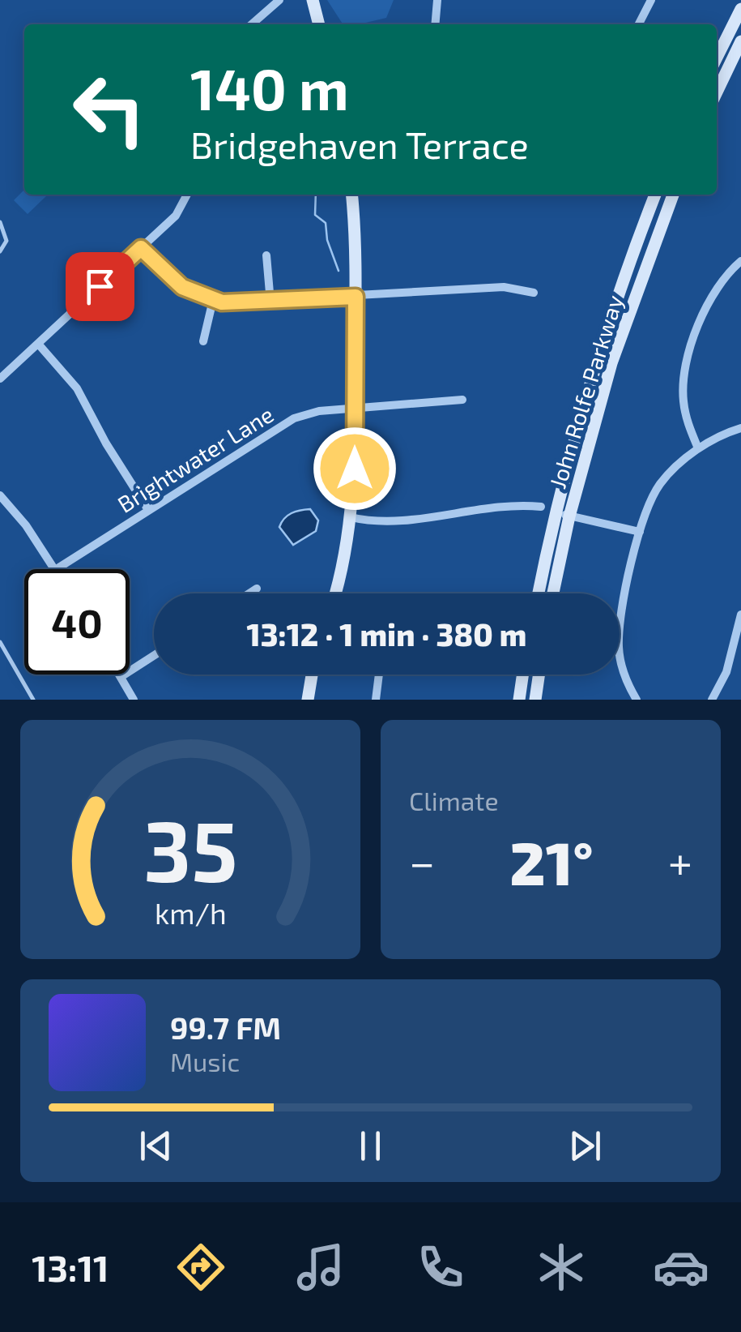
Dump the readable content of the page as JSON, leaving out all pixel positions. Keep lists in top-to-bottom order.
{
  "streets": {
    "main road": ["John Rolfe Parkway"],
    "street": ["Brightwater Lane"]
  },
  "page": {
    "turn": ["140 m", "Bridgehaven Terrace"],
    "limit": "40",
    "trip": "13:12 · 1 min · 380 m",
    "tile": "Climate",
    "heat": ["−", "21°", "+"],
    "song": ["99.7 FM", "Music"],
    "tabs": "13:11",
    "gauge": ["35", "km/h"]
  }
}
